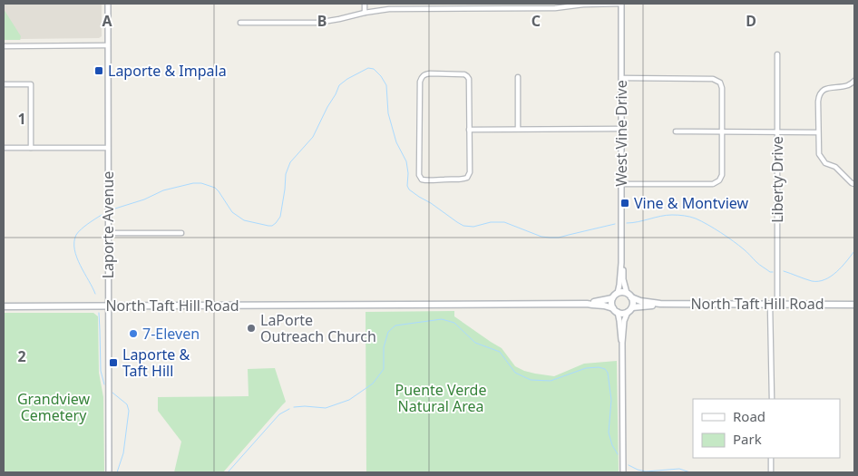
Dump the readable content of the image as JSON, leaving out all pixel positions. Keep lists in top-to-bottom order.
{
  "streets": {
    "main road": ["West Vine Drive", "North Taft Hill Road"],
    "street": ["Liberty Drive", "Laporte Avenue"]
  },
  "crossings": [
    ["West Vine Drive", "North Taft Hill Road"],
    ["Liberty Drive", "North Taft Hill Road"],
    ["Laporte Avenue", "North Taft Hill Road"]
  ],
  "parks": ["Puente Verde Natural Area", "Grandview Cemetery"],
  "places": {
    "transit": ["Laporte & Impala", "Vine & Montview", "Laporte & Taft Hill"],
    "other": ["LaPorte Outreach Church", "7-Eleven"]
  },
  "legend": ["Road", "Park"],
  "grid": {
    "columns": [
      "A",
      "B",
      "C",
      "D"
    ],
    "rows": ["1", "2"]
  }
}
